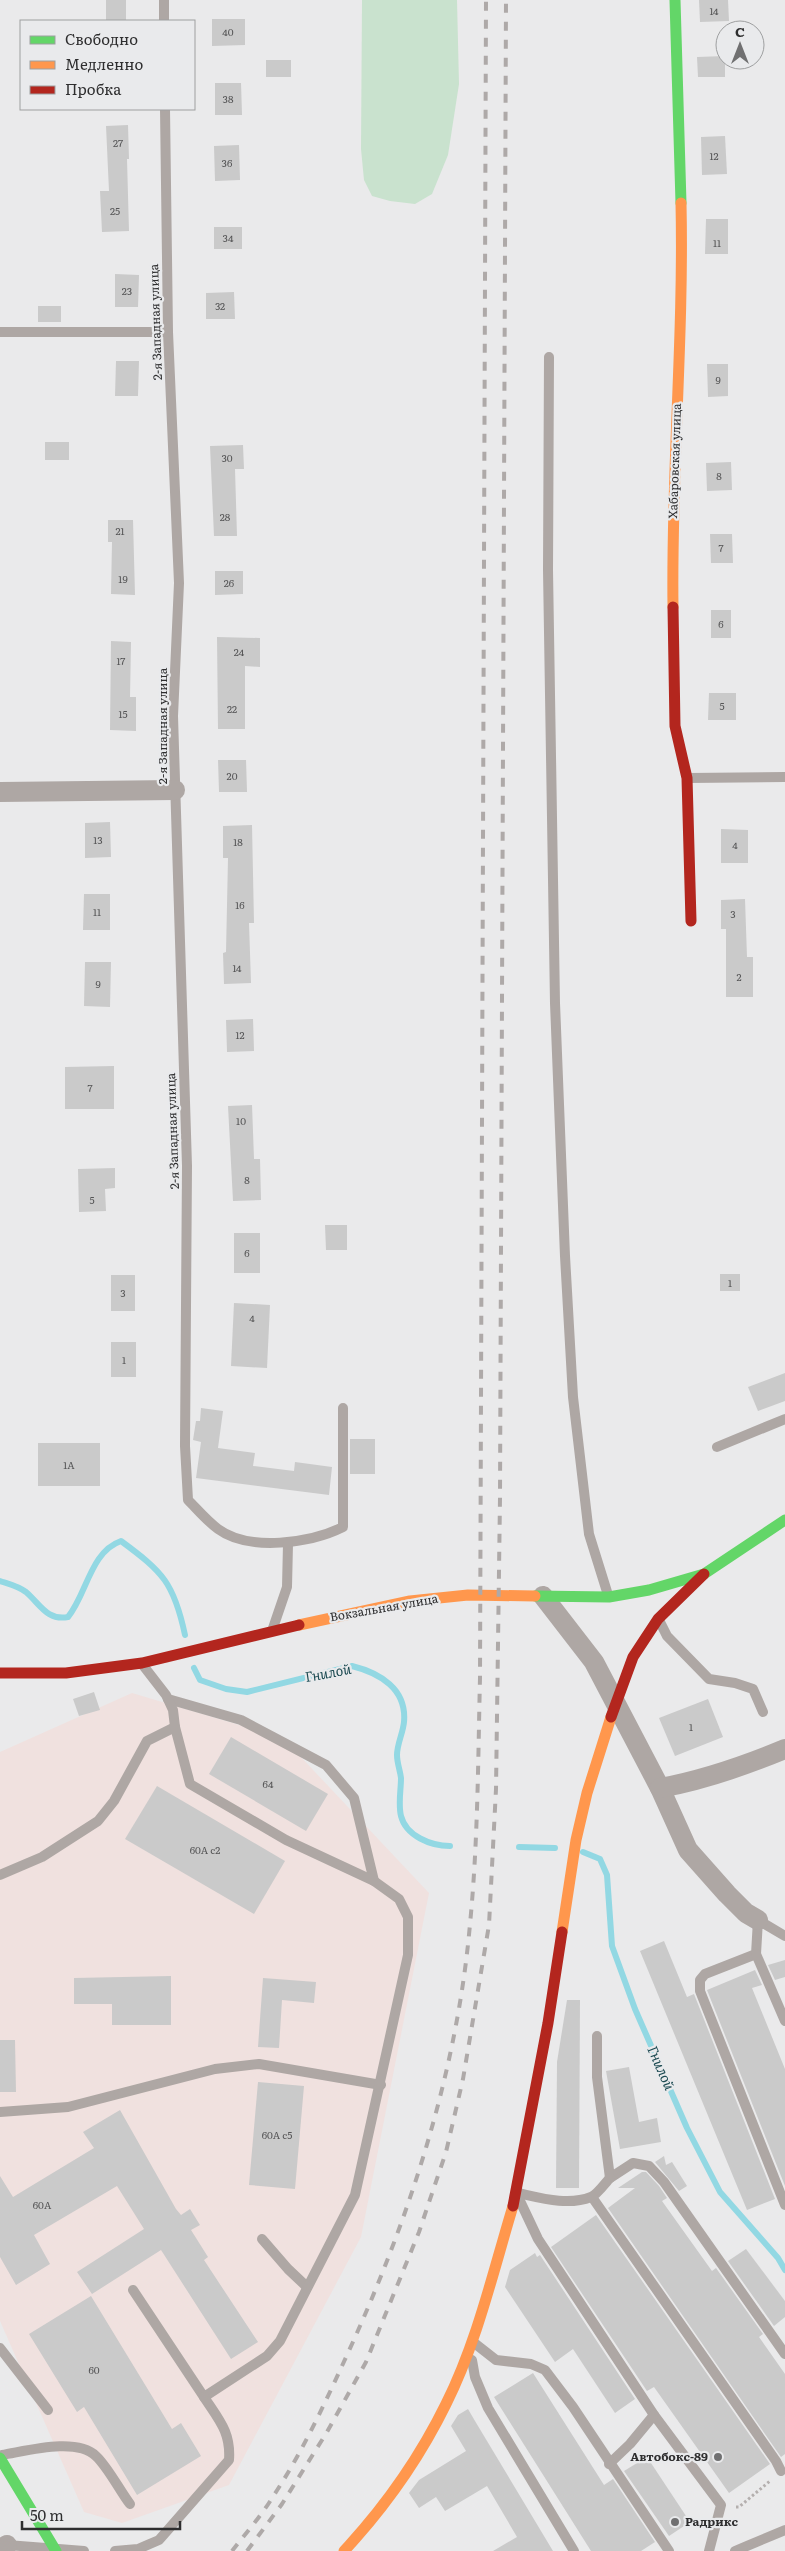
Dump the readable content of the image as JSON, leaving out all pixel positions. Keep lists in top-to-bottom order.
{
  "streets": {
    "street": ["Хабаровская улица", "Вокзальная улица"],
    "lane": ["2-я Западная улица"]
  },
  "water": ["Гнилой"],
  "places": ["Автобокс-89", "Радрикс"],
  "house_numbers": [
    "14",
    "40",
    "38",
    "27",
    "12",
    "36",
    "25",
    "34",
    "11",
    "23",
    "32",
    "9",
    "30",
    "8",
    "28",
    "21",
    "7",
    "19",
    "26",
    "6",
    "24",
    "17",
    "5",
    "22",
    "15",
    "20",
    "13",
    "18",
    "4",
    "16",
    "11",
    "3",
    "14",
    "2",
    "9",
    "12",
    "7",
    "10",
    "8",
    "5",
    "6",
    "1",
    "3",
    "4",
    "1",
    "1А",
    "1",
    "64",
    "60А с2",
    "60А с5",
    "60А",
    "60"
  ],
  "legend": ["Свободно", "Медленно", "Пробка"],
  "scale_bar": "50 m",
  "north": "top"
}
